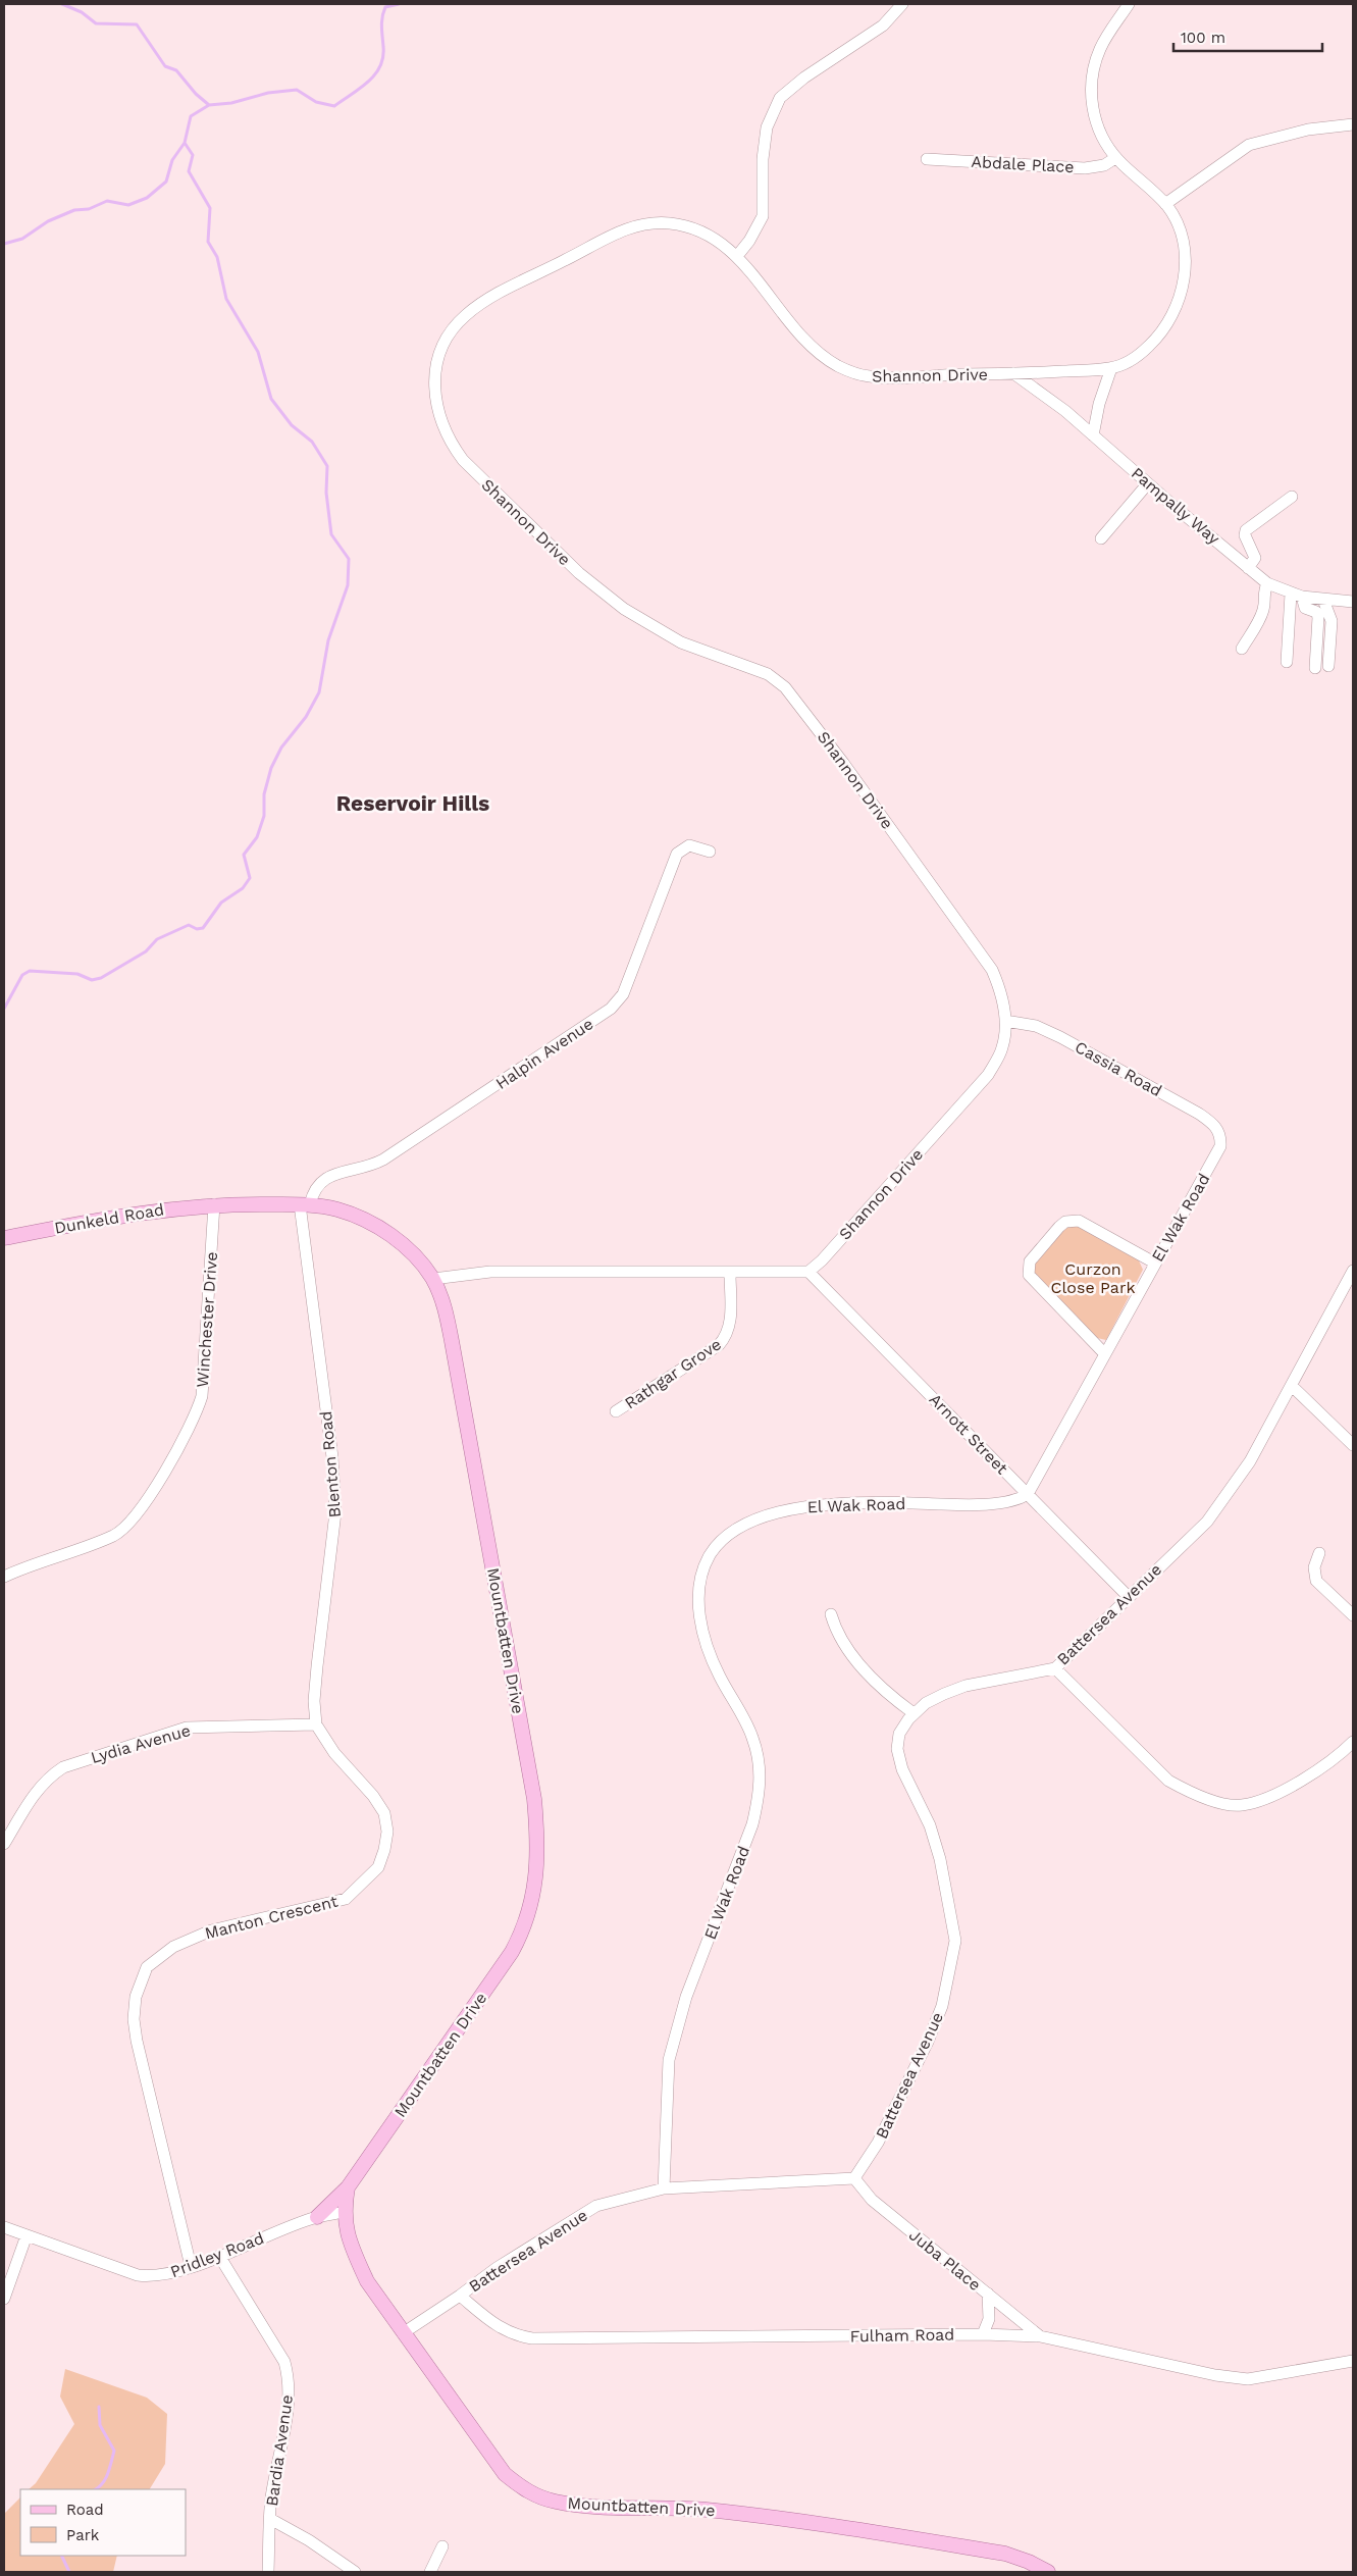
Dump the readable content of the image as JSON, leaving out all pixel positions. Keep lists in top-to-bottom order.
{
  "streets": {
    "main road": ["Dunkeld Road", "Mountbatten Drive"],
    "street": [
      "Abdale Place",
      "Shannon Drive",
      "Pampally Way",
      "Halpin Avenue",
      "Cassia Road",
      "El Wak Road",
      "Winchester Drive",
      "Rathgar Grove",
      "Arnott Street",
      "Blenton Road",
      "Battersea Avenue",
      "Lydia Avenue",
      "Manton Crescent",
      "Pridley Road",
      "Juba Place",
      "Fulham Road",
      "Bardia Avenue"
    ]
  },
  "crossings": [
    ["Abdale Place", "Shannon Drive"],
    ["Shannon Drive", "Pampally Way"],
    ["Shannon Drive", "Cassia Road"],
    ["Shannon Drive", "Arnott Street"],
    ["Halpin Avenue", "Blenton Road"],
    ["Halpin Avenue", "Mountbatten Drive"],
    ["Cassia Road", "El Wak Road"],
    ["El Wak Road", "Arnott Street"],
    ["El Wak Road", "Battersea Avenue"],
    ["Dunkeld Road", "Winchester Drive"],
    ["Dunkeld Road", "Mountbatten Drive"],
    ["Winchester Drive", "Mountbatten Drive"],
    ["Arnott Street", "Battersea Avenue"],
    ["Blenton Road", "Mountbatten Drive"],
    ["Blenton Road", "Lydia Avenue"],
    ["Blenton Road", "Manton Crescent"],
    ["Battersea Avenue", "Mountbatten Drive"],
    ["Battersea Avenue", "Juba Place"],
    ["Battersea Avenue", "Fulham Road"],
    ["Mountbatten Drive", "Pridley Road"],
    ["Lydia Avenue", "Manton Crescent"],
    ["Manton Crescent", "Pridley Road"],
    ["Pridley Road", "Bardia Avenue"],
    ["Juba Place", "Fulham Road"]
  ],
  "districts": ["Reservoir Hills"],
  "parks": ["Curzon Close Park"],
  "legend": ["Road", "Park"],
  "scale_bar": "100 m"
}
